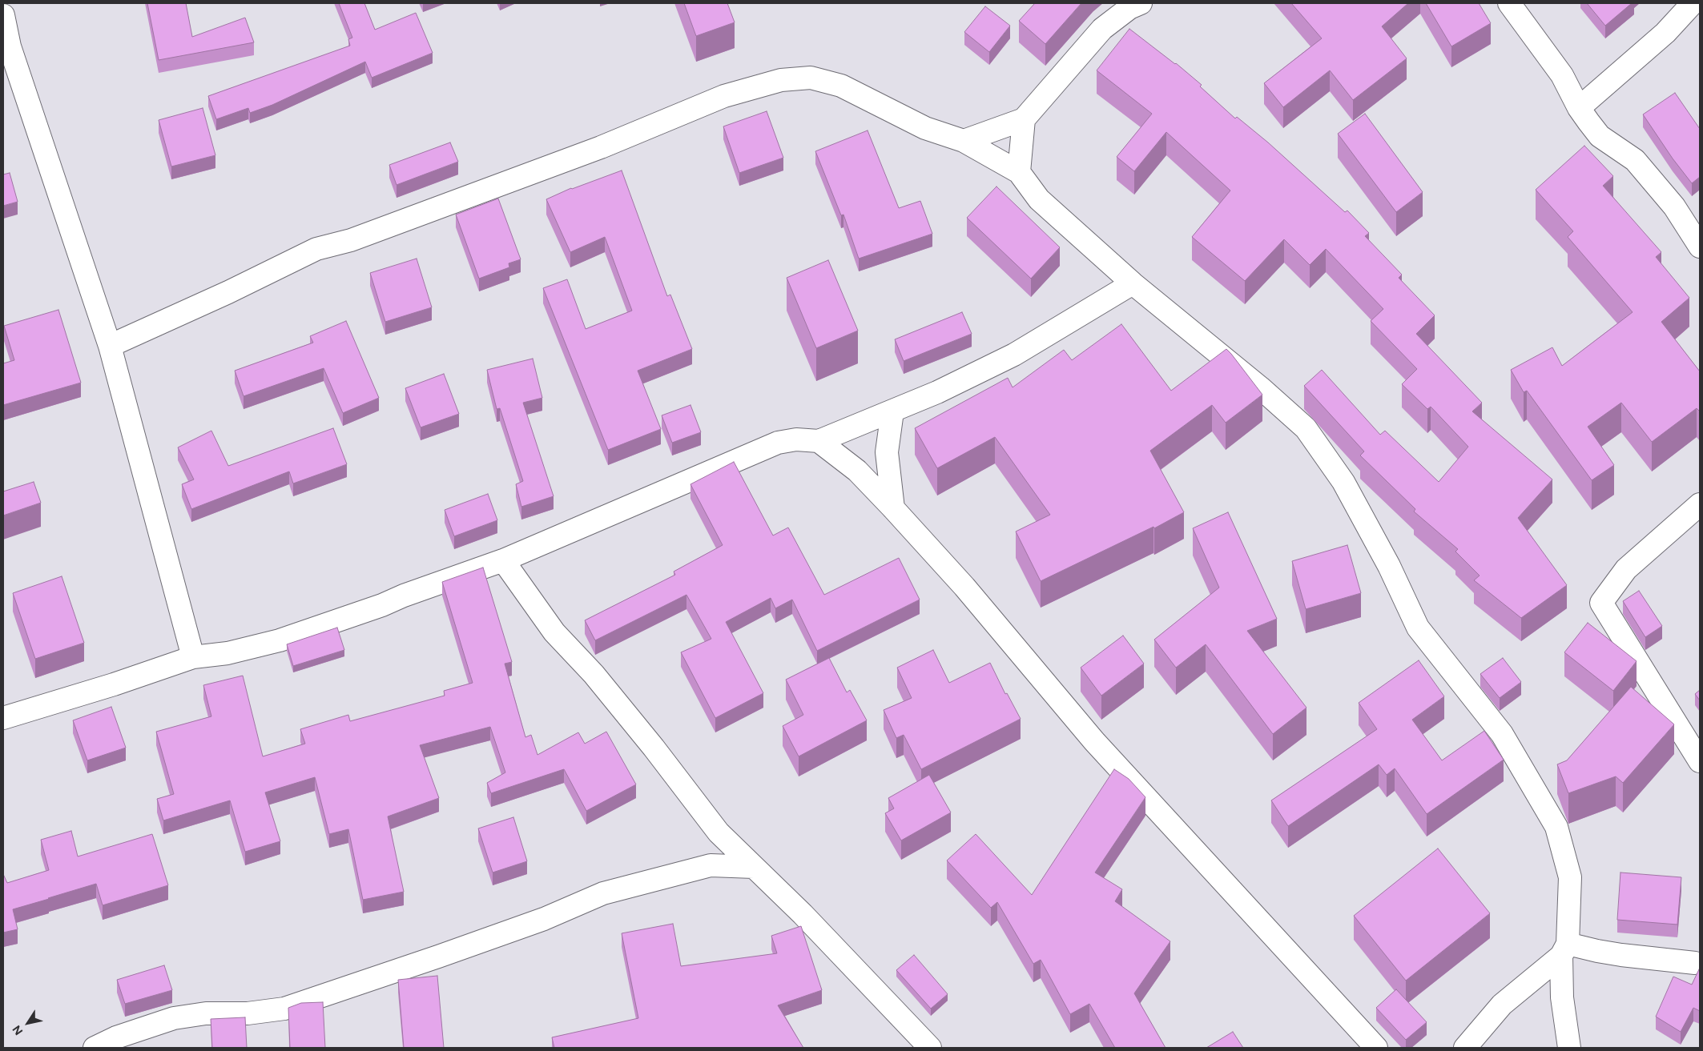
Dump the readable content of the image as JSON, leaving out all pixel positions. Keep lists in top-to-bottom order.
{
  "north": "bottom left"
}
